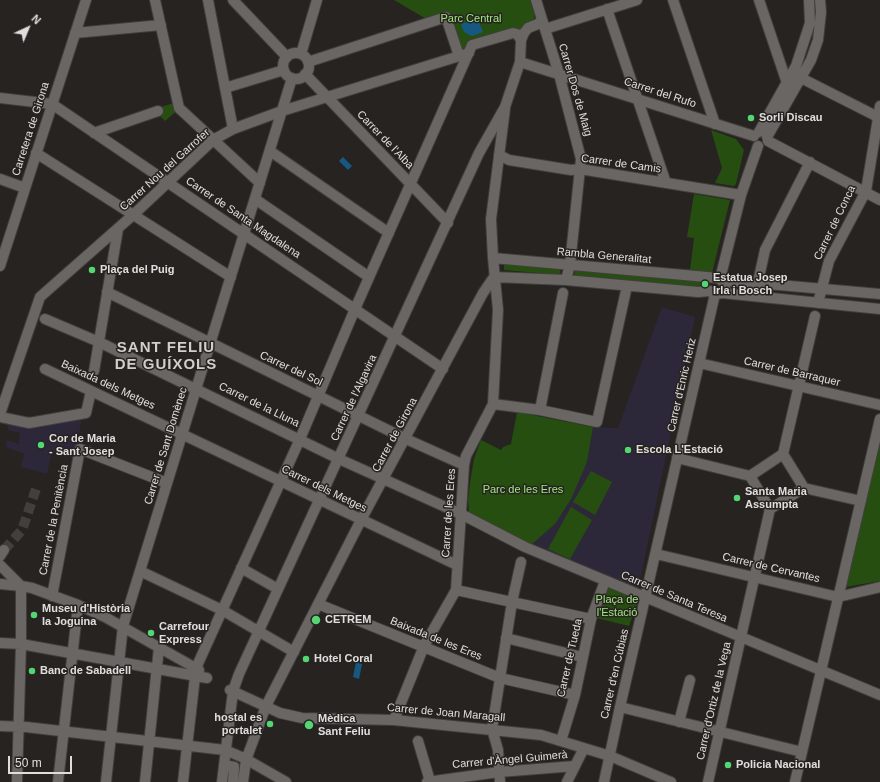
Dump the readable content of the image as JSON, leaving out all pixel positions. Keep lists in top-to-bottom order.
{
  "streets": {
    "street": [
      "Carrer Dos de Maig",
      "Carrer del Rufo",
      "Carretera de Girona",
      "Carrer de l'Alba",
      "Carrer de Camis",
      "Carrer Nou del Garrofer",
      "Carrer de Santa Magdalena",
      "Carrer de Conca",
      "Rambla Generalitat",
      "Carrer del Sol",
      "Carrer de Barraquer",
      "Baixada dels Metges",
      "Carrer d'Enric Heriz",
      "Carrer de l'Algavira",
      "Carrer de la Lluna",
      "Carrer de Girona",
      "Carrer de Sant Domènec",
      "Carrer dels Metges",
      "Carrer de les Eres",
      "Carrer de la Penitència",
      "Carrer de Cervantes",
      "Carrer de Santa Teresa",
      "Baixada de les Eres",
      "Carrer de Tueda",
      "Carrer d'en Cúbias",
      "Carrer d'Ortiz de la Vega",
      "Carrer de Joan Maragall",
      "Carrer d'Àngel Guimerà"
    ]
  },
  "crossings": [
    ["Carrer Dos de Maig", "Carrer del Rufo"],
    ["Carrer Dos de Maig", "Carrer de Camis"],
    ["Carrer Dos de Maig", "Rambla Generalitat"],
    ["Carrer del Rufo", "Carrer de Conca"],
    ["Carrer del Rufo", "Carrer de l'Algavira"],
    ["Carretera de Girona", "Carrer de Santa Magdalena"],
    ["Carrer de l'Alba", "Carrer Nou del Garrofer"],
    ["Carrer de l'Alba", "Carrer de l'Algavira"],
    ["Carrer de l'Alba", "Carrer de Sant Domènec"],
    ["Carrer Nou del Garrofer", "Carrer de Santa Magdalena"],
    ["Carrer Nou del Garrofer", "Carrer de Sant Domènec"],
    ["Carrer de Santa Magdalena", "Carrer de l'Algavira"],
    ["Carrer de Santa Magdalena", "Carrer de Girona"],
    ["Carrer de Santa Magdalena", "Carrer de Sant Domènec"],
    ["Carrer de Conca", "Rambla Generalitat"],
    ["Carrer del Sol", "Carrer de l'Algavira"],
    ["Carrer del Sol", "Carrer de Girona"],
    ["Carrer del Sol", "Carrer de Sant Domènec"],
    ["Carrer del Sol", "Carrer de les Eres"],
    ["Carrer de Barraquer", "Carrer d'Enric Heriz"],
    ["Baixada dels Metges", "Carrer de Sant Domènec"],
    ["Baixada dels Metges", "Carrer dels Metges"],
    ["Carrer d'Enric Heriz", "Carrer de Cervantes"],
    ["Carrer d'Enric Heriz", "Carrer de Santa Teresa"],
    ["Carrer d'Enric Heriz", "Carrer d'en Cúbias"],
    ["Carrer de l'Algavira", "Carrer de la Lluna"],
    ["Carrer de l'Algavira", "Carrer dels Metges"],
    ["Carrer de l'Algavira", "Carrer de Joan Maragall"],
    ["Carrer de la Lluna", "Carrer de Girona"],
    ["Carrer de la Lluna", "Carrer de Sant Domènec"],
    ["Carrer de la Lluna", "Carrer de les Eres"],
    ["Carrer de la Lluna", "Carrer de Santa Teresa"],
    ["Carrer de Girona", "Carrer dels Metges"],
    ["Carrer de Girona", "Carrer de les Eres"],
    ["Carrer de Girona", "Baixada de les Eres"],
    ["Carrer de Girona", "Carrer de Joan Maragall"],
    ["Carrer de Sant Domènec", "Carrer dels Metges"],
    ["Carrer de Sant Domènec", "Carrer de la Penitència"],
    ["Carrer dels Metges", "Carrer de les Eres"],
    ["Carrer de les Eres", "Carrer de Santa Teresa"],
    ["Carrer de les Eres", "Baixada de les Eres"],
    ["Carrer de les Eres", "Carrer de Joan Maragall"],
    ["Carrer de Cervantes", "Carrer d'Ortiz de la Vega"],
    ["Carrer de Santa Teresa", "Carrer de Tueda"],
    ["Carrer de Santa Teresa", "Carrer d'en Cúbias"],
    ["Carrer de Santa Teresa", "Carrer d'Ortiz de la Vega"],
    ["Baixada de les Eres", "Carrer de Tueda"],
    ["Carrer de Tueda", "Carrer de Joan Maragall"],
    ["Carrer d'en Cúbias", "Carrer de Joan Maragall"],
    ["Carrer de Joan Maragall", "Carrer d'Àngel Guimerà"]
  ],
  "districts": ["SANT FELIU DE GUÍXOLS"],
  "parks": ["Parc Central", "Parc de les Eres", "Plaça de l'Estació"],
  "places": [
    "Sorli Discau",
    "Plaça del Puig",
    "Estatua Josep Irla i Bosch",
    "Cor de Maria - Sant Josep",
    "Escola L'Estació",
    "Santa Maria Assumpta",
    "Museu d'Història la Joguina",
    "CETREM",
    "Carrefour Express",
    "Hotel Coral",
    "Banc de Sabadell",
    "hostal es portalet",
    "Mèdica Sant Feliu",
    "Policia Nacional"
  ],
  "scale_bar": "50 m",
  "north": "top right"
}
